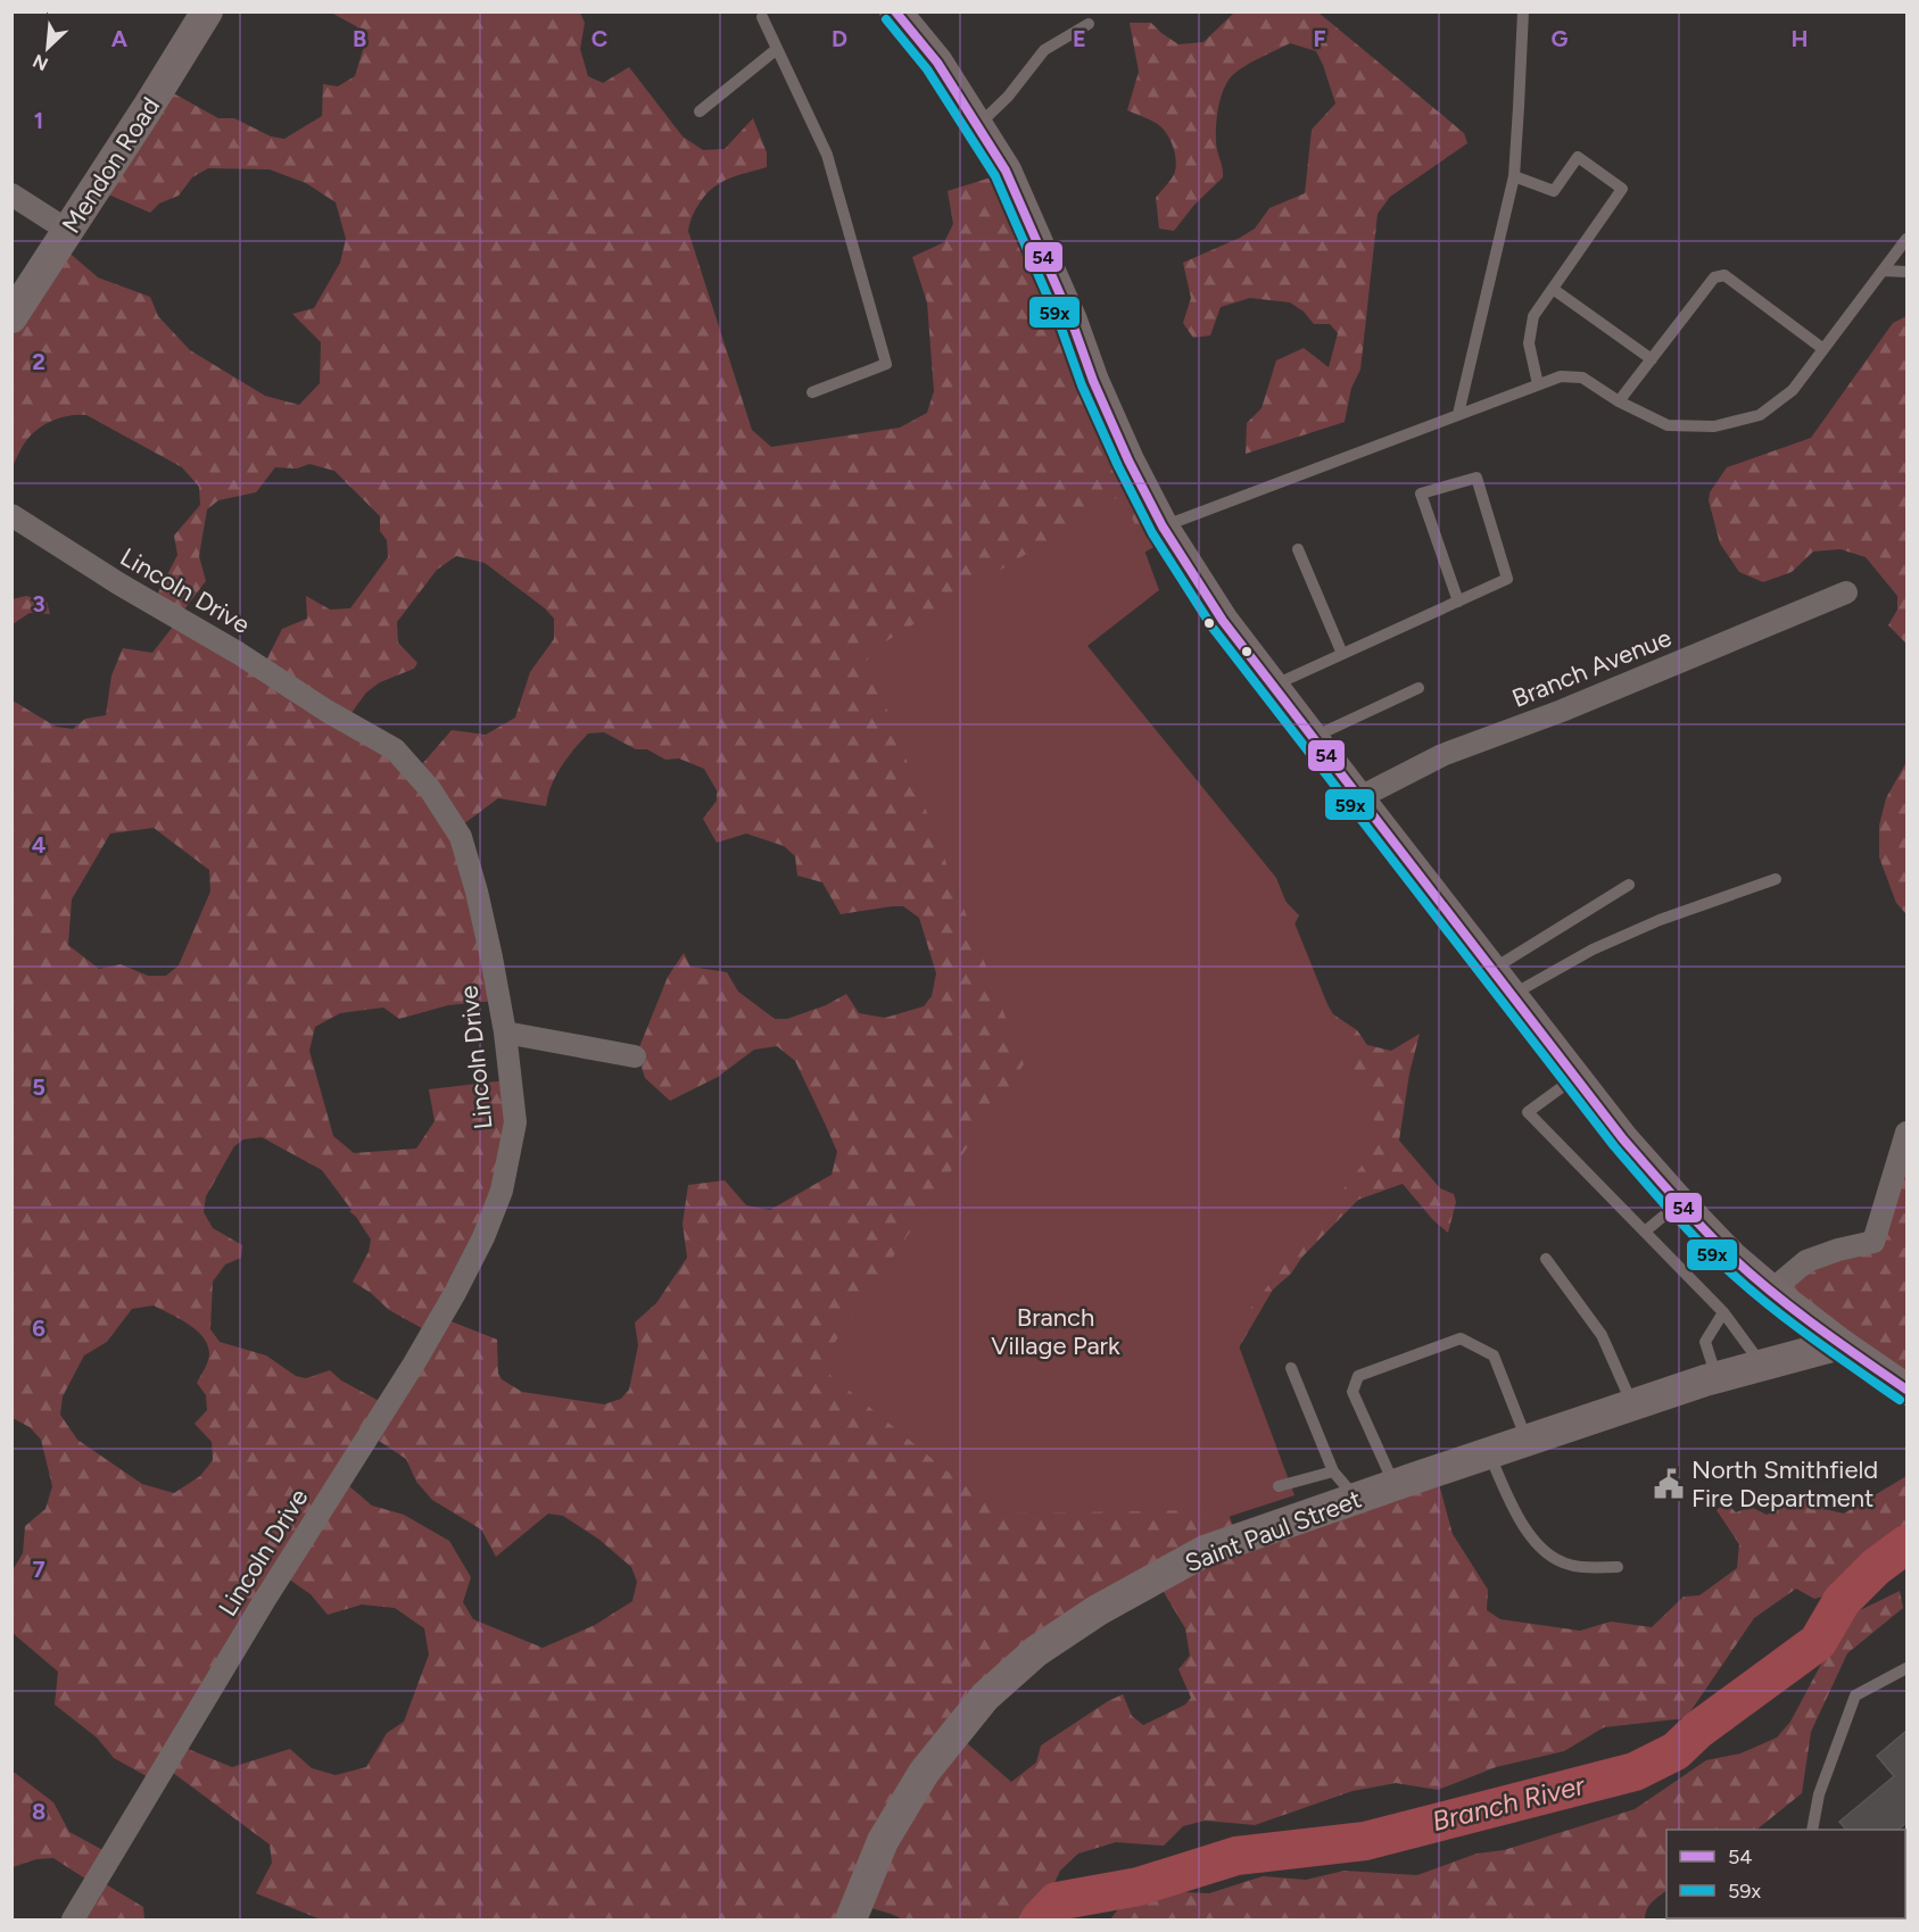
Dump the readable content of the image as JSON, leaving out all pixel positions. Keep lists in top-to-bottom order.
{
  "streets": {
    "main road": ["Mendon Road", "Saint Paul Street"],
    "street": ["Lincoln Drive", "Branch Avenue"]
  },
  "water": ["Branch River"],
  "parks": ["Branch Village Park"],
  "places": {
    "public building": ["North Smithfield Fire Department"]
  },
  "lines": ["transit line 54", "transit line 59x"],
  "legend": ["54", "59x"],
  "north": "bottom left",
  "grid": {
    "columns": [
      "A",
      "B",
      "C",
      "D",
      "E",
      "F",
      "G",
      "H"
    ],
    "rows": [
      "1",
      "2",
      "3",
      "4",
      "5",
      "6",
      "7",
      "8"
    ]
  }
}
